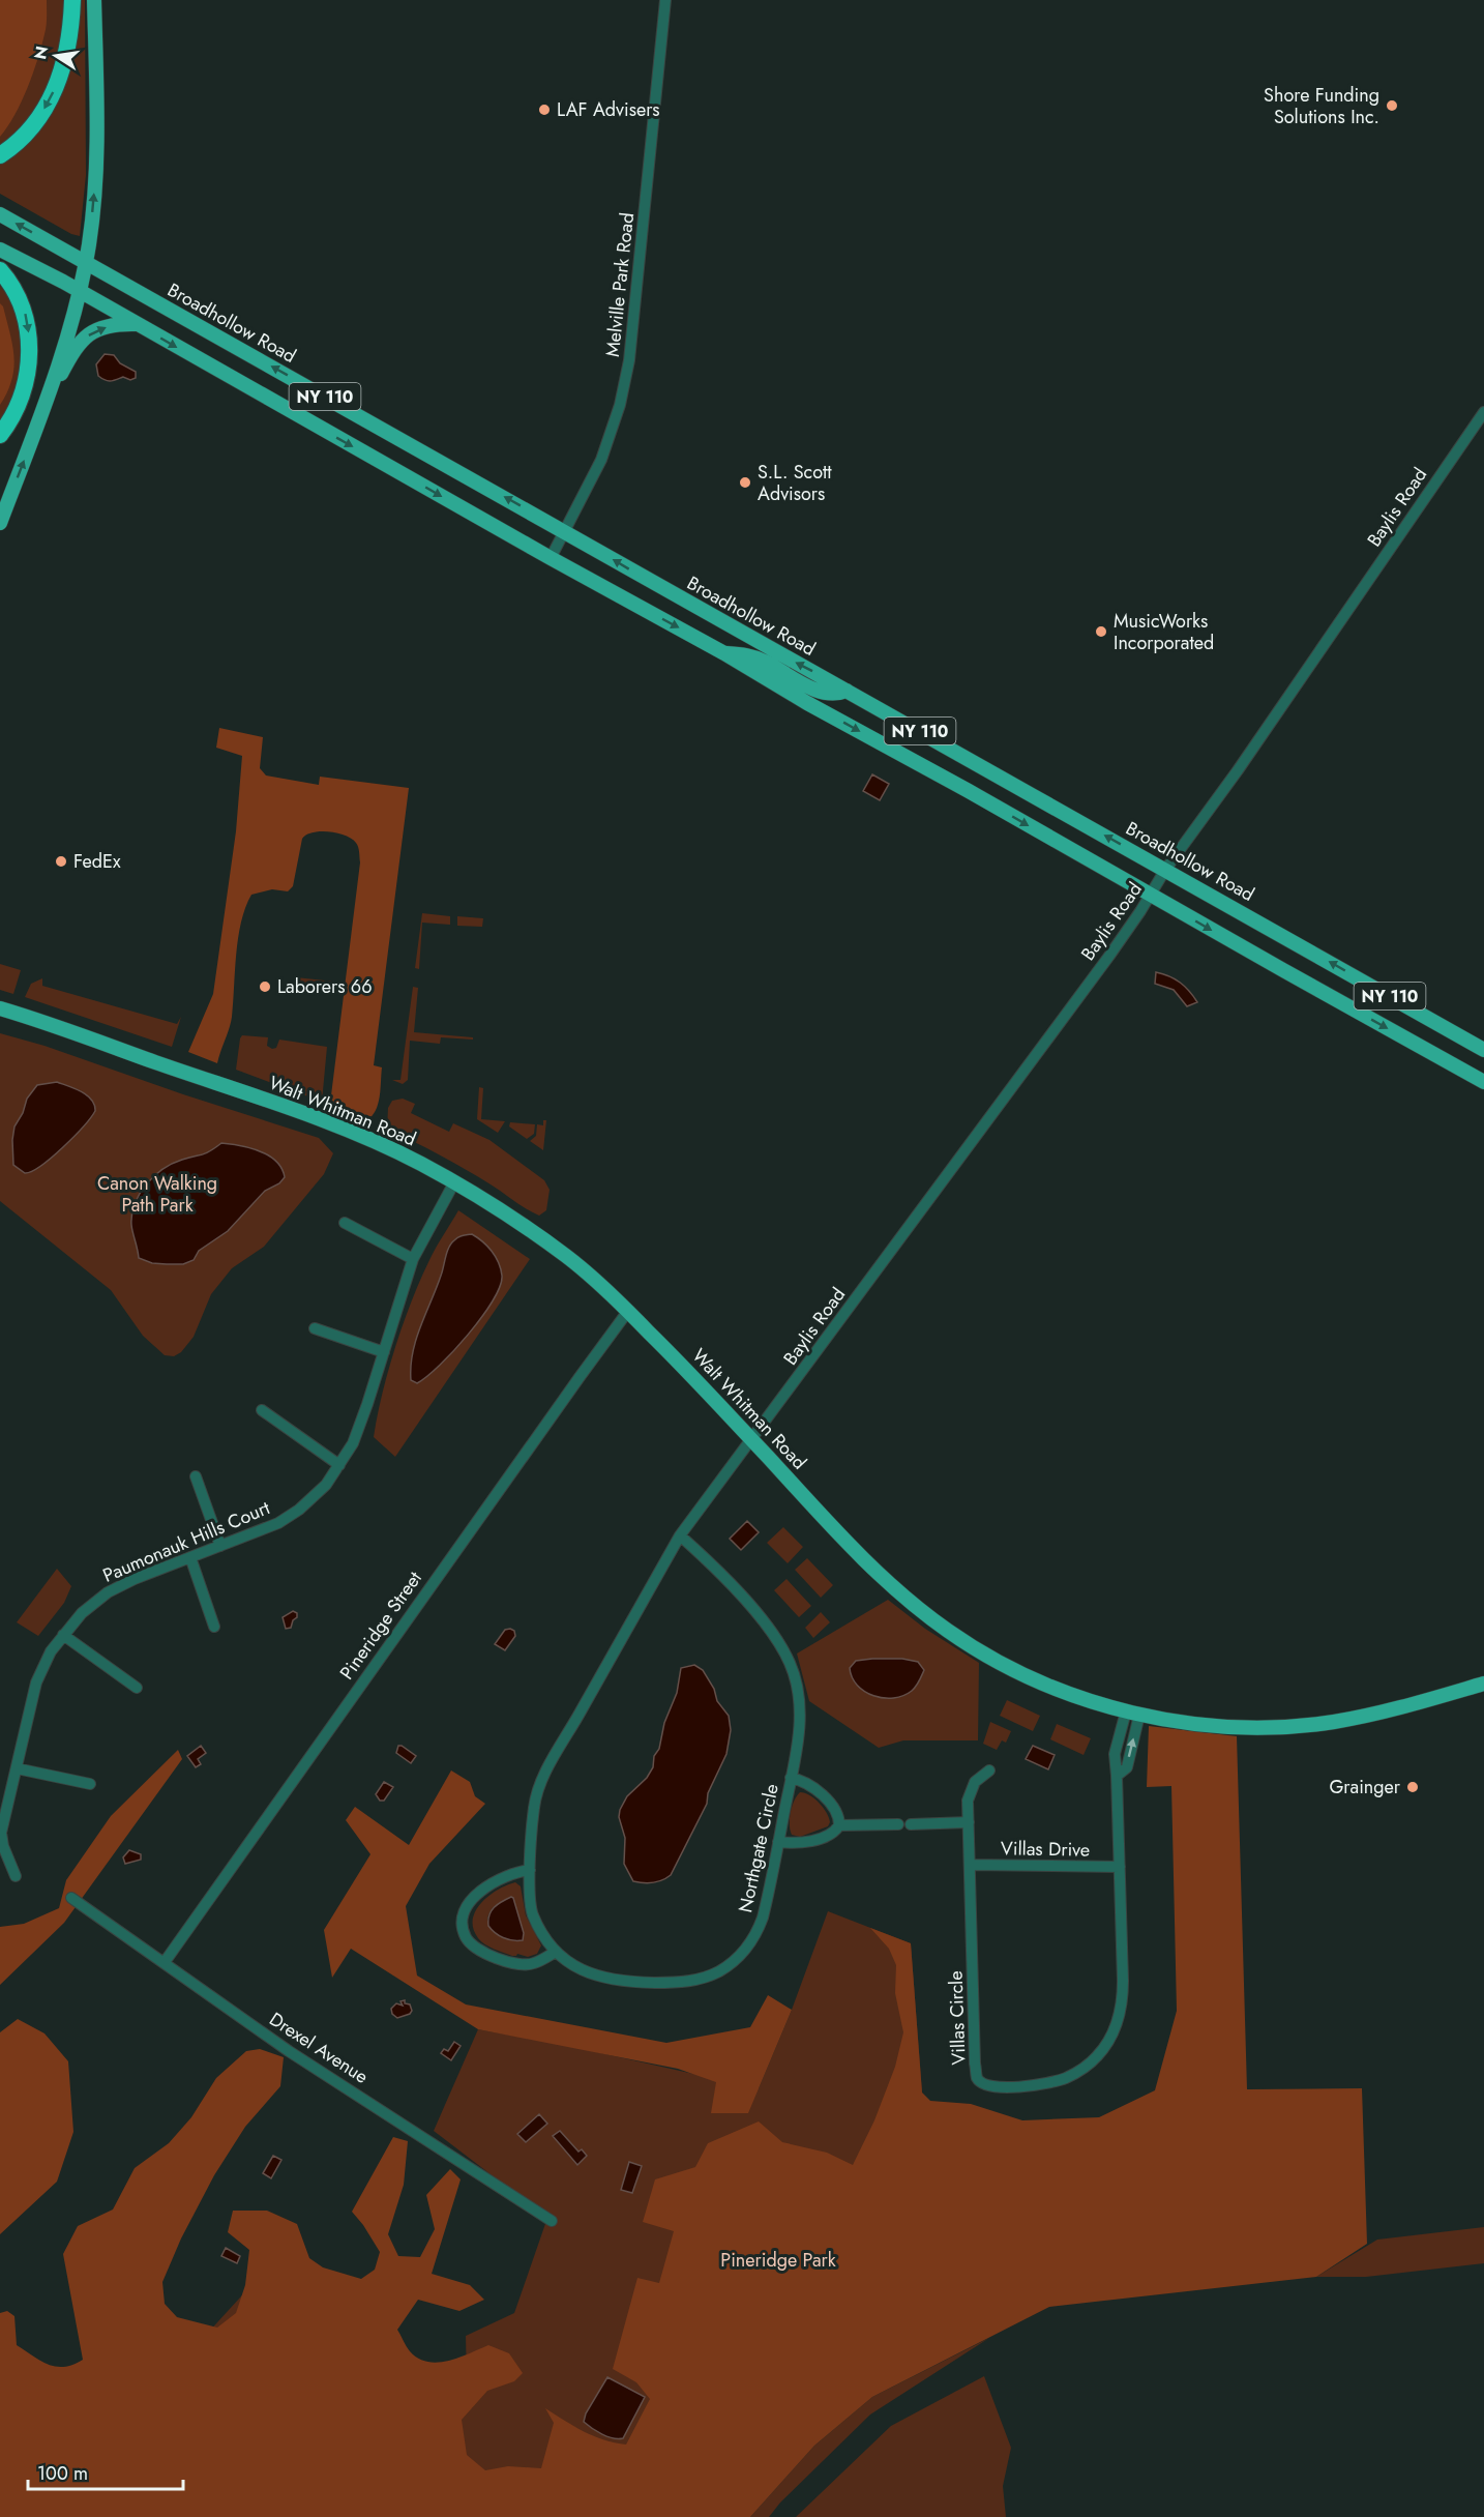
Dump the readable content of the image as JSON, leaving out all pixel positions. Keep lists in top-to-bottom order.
{
  "streets": {
    "main road": ["Broadhollow Road", "NY 110", "Walt Whitman Road"],
    "street": [
      "Melville Park Road",
      "Baylis Road",
      "Paumonauk Hills Court",
      "Pineridge Street",
      "Northgate Circle",
      "Villas Drive",
      "Villas Circle",
      "Drexel Avenue"
    ]
  },
  "crossings": [
    ["Melville Park Road", "Broadhollow Road"],
    ["Melville Park Road", "NY 110"],
    ["Broadhollow Road", "Baylis Road"],
    ["NY 110", "Baylis Road"],
    ["Baylis Road", "Walt Whitman Road"],
    ["Baylis Road", "Northgate Circle"],
    ["Walt Whitman Road", "Paumonauk Hills Court"],
    ["Walt Whitman Road", "Pineridge Street"],
    ["Walt Whitman Road", "Northgate Circle"],
    ["Walt Whitman Road", "Villas Circle"],
    ["Pineridge Street", "Drexel Avenue"],
    ["Villas Drive", "Villas Circle"]
  ],
  "parks": ["Canon Walking Path Park", "Pineridge Park"],
  "places": [
    "Shore Funding Solutions Inc.",
    "LAF Advisers",
    "S.L. Scott Advisors",
    "MusicWorks Incorporated",
    "FedEx",
    "Laborers 66",
    "Grainger"
  ],
  "scale_bar": "100 m",
  "north": "left"
}
